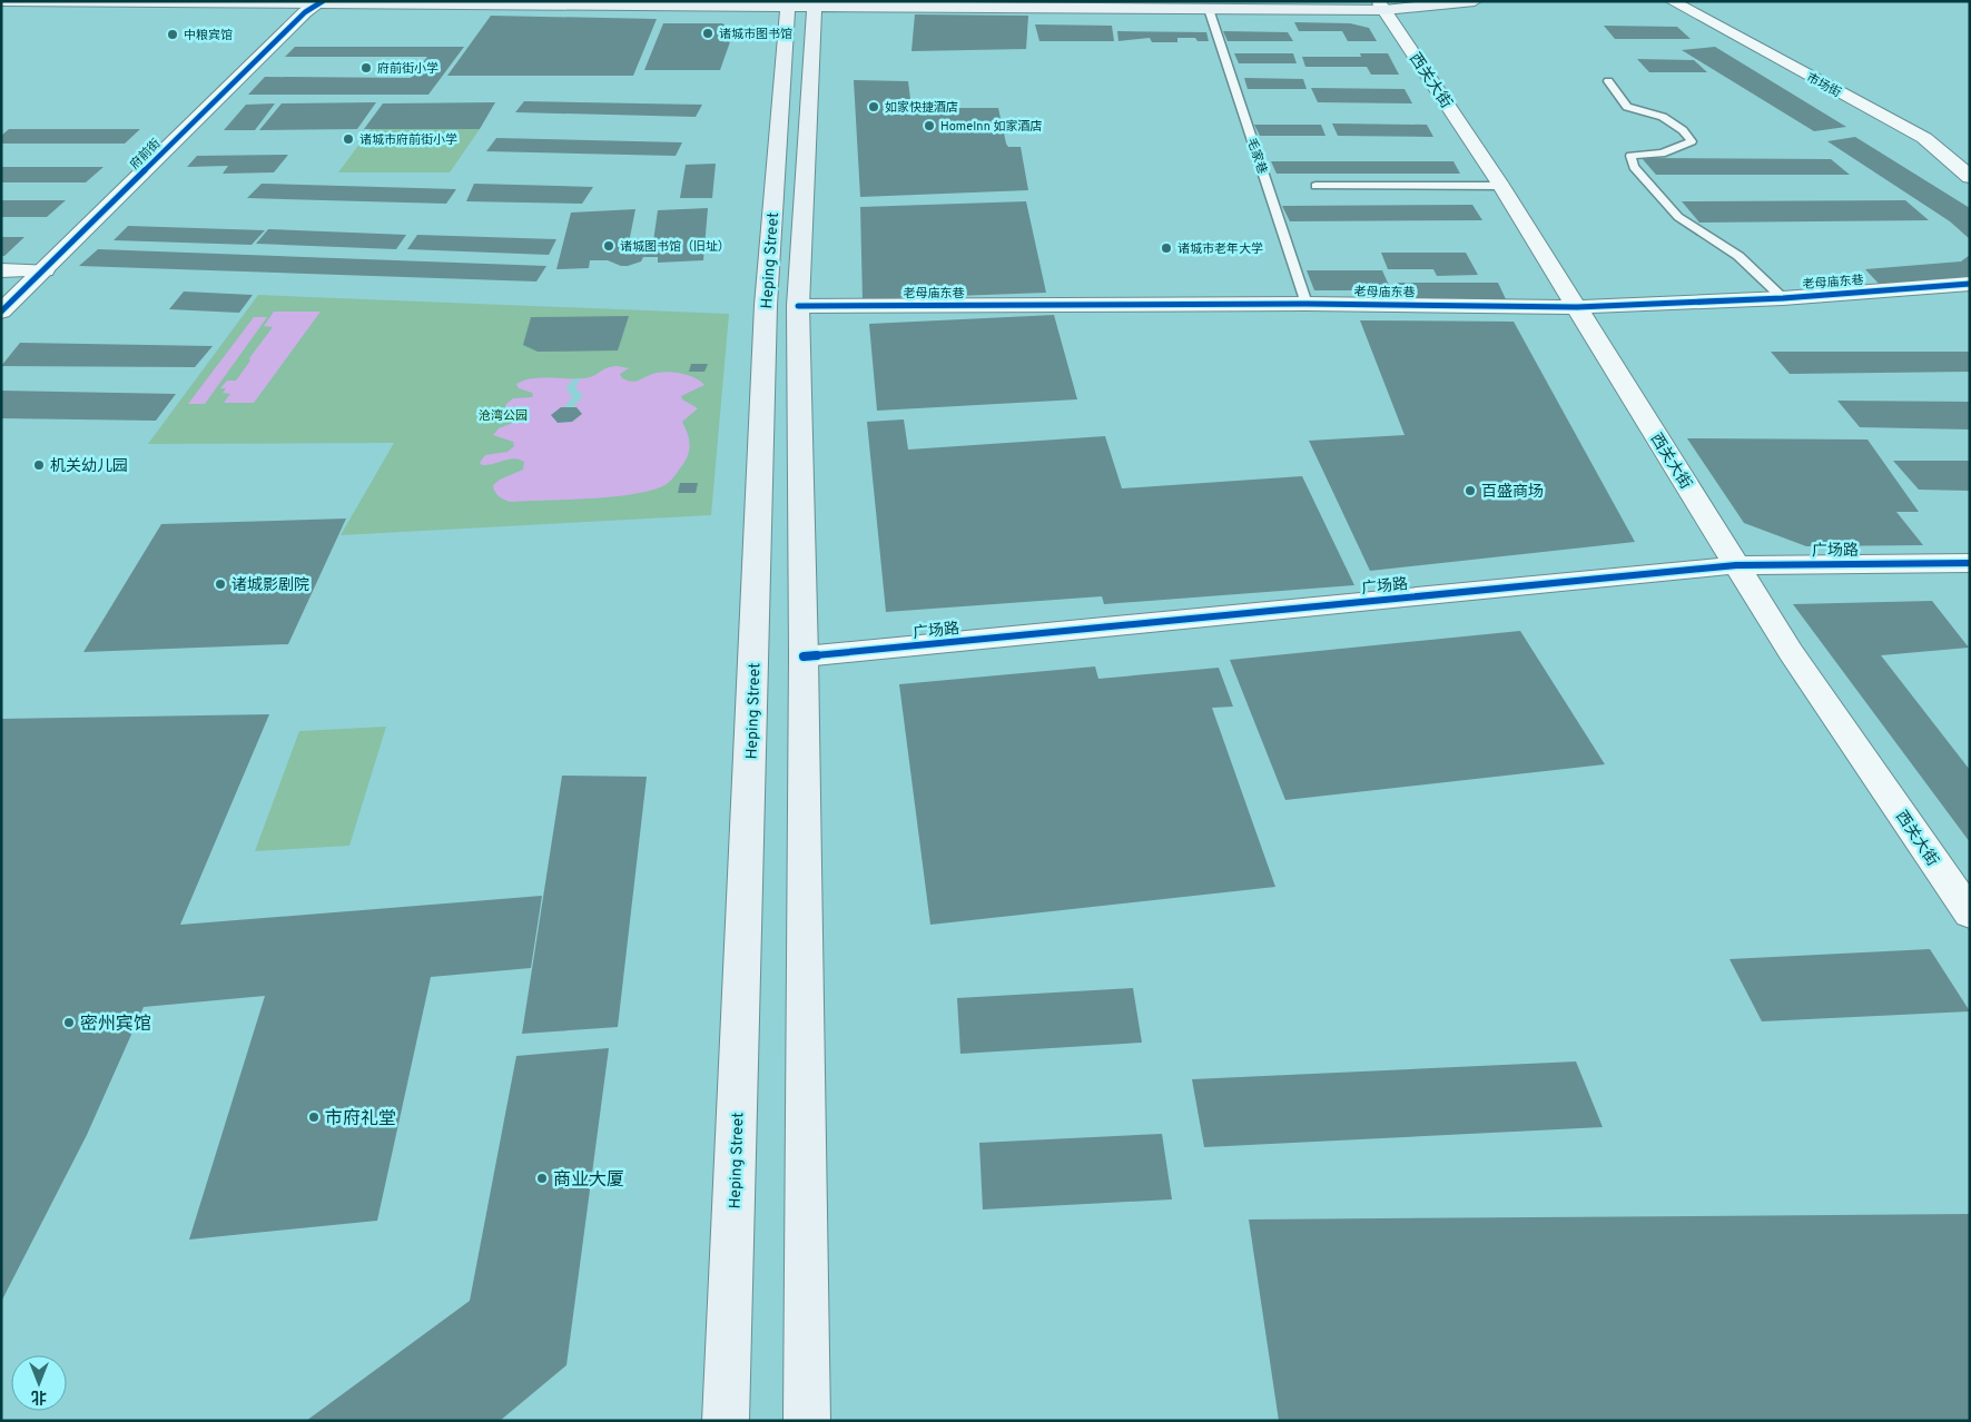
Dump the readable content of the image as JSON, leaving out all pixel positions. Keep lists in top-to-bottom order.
{
  "streets": {
    "main road": ["Heping Street"],
    "street": [
      "西关大街",
      "市场街",
      "府前街",
      "老母庙东巷",
      "广场路"
    ],
    "lane": ["毛家巷"]
  },
  "crossings": [
    ["西关大街", "老母庙东巷"],
    ["西关大街", "广场路"],
    ["毛家巷", "老母庙东巷"],
    ["Heping Street", "老母庙东巷"],
    ["Heping Street", "广场路"]
  ],
  "parks": ["沧湾公园"],
  "places": [
    "诸城市图书馆",
    "中粮宾馆",
    "府前街小学",
    "如家快捷酒店",
    "HomeInn 如家酒店",
    "诸城市府前街小学",
    "诸城图书馆（旧址）",
    "诸城市老年大学",
    "机关幼儿园",
    "百盛商场",
    "诸城影剧院",
    "密州宾馆",
    "市府礼堂",
    "商业大厦"
  ],
  "north": "bottom"
}
